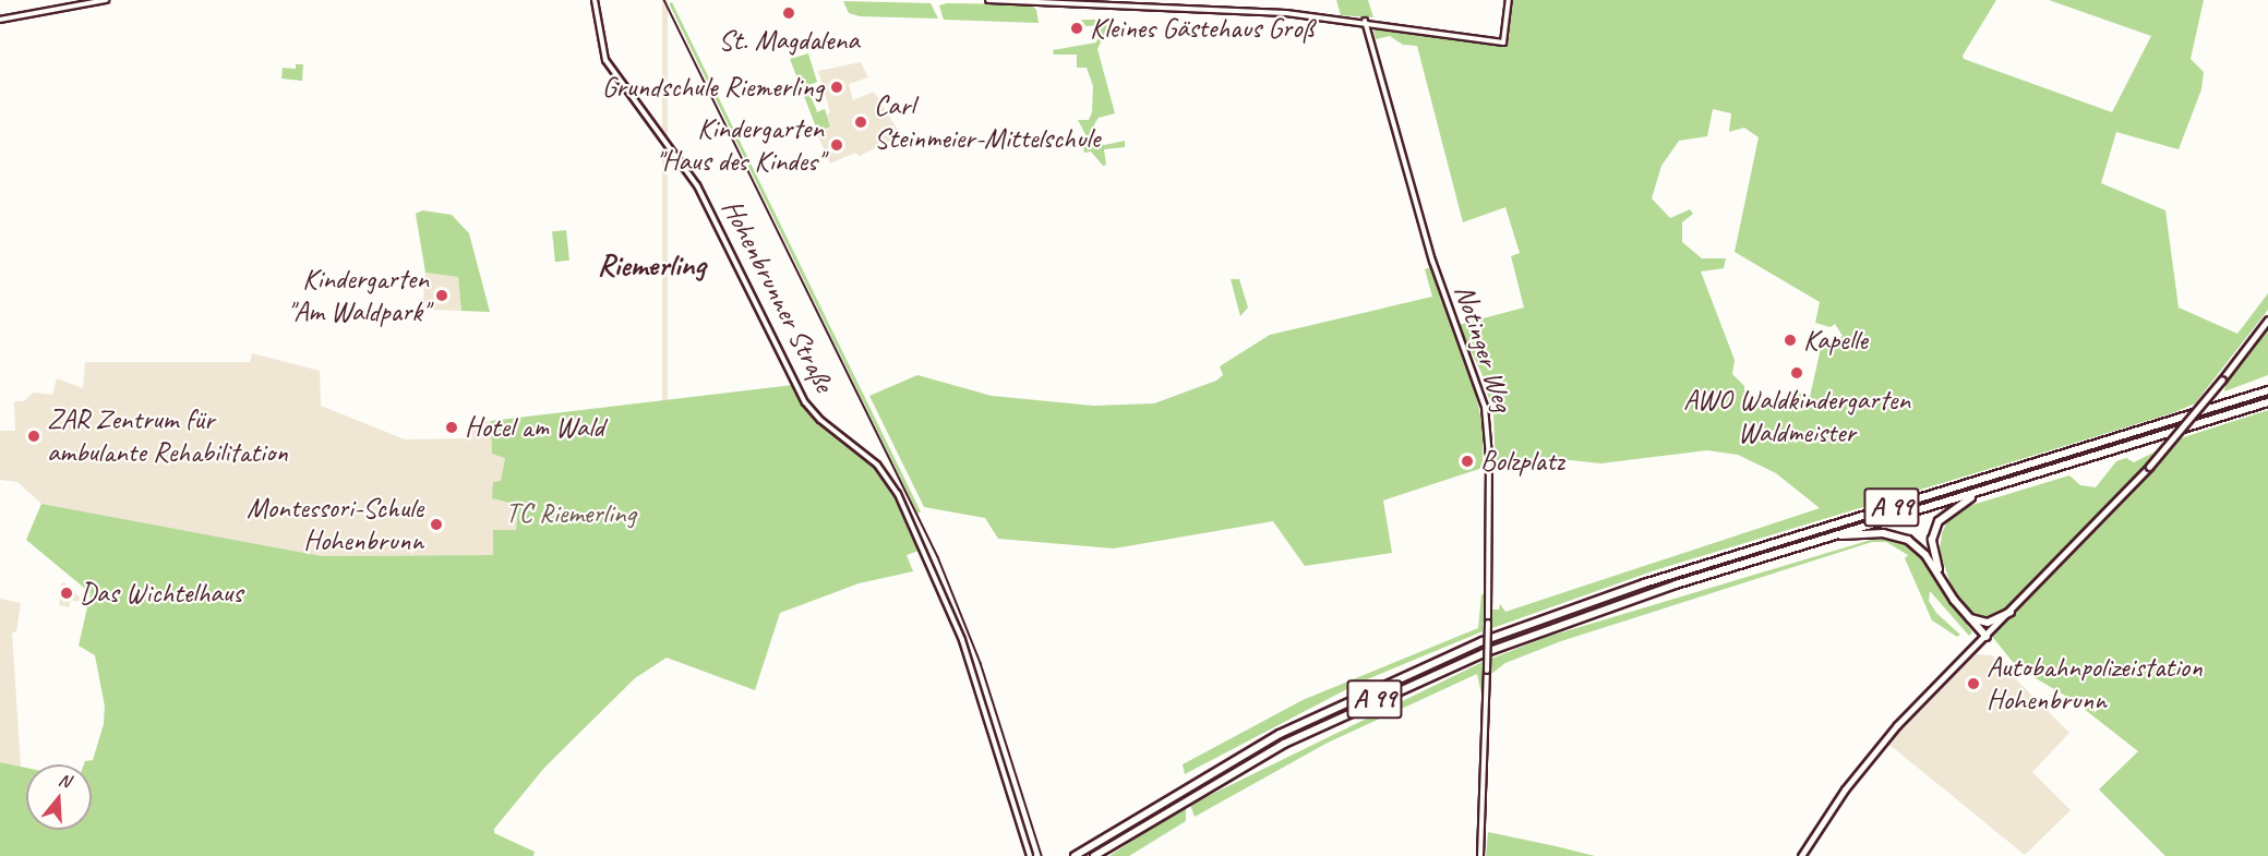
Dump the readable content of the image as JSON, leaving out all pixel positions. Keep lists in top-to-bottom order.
{
  "streets": {
    "highway": ["A 99"],
    "street": ["Hohenbrunner Straße", "Notinger Weg"]
  },
  "districts": ["Riemerling"],
  "parks": ["TC Riemerling"],
  "places": [
    "St. Magdalena",
    "Kleines Gästehaus Groß",
    "Grundschule Riemerling",
    "Carl Steinmeier-Mittelschule",
    "Kindergarten \"Haus des Kindes\"",
    "Kindergarten \"Am Waldpark\"",
    "Kapelle",
    "AWO Waldkindergarten Waldmeister",
    "Hotel am Wald",
    "ZAR Zentrum für ambulante Rehabilitation",
    "Bolzplatz",
    "Montessori-Schule Hohenbrunn",
    "Das Wichtelhaus",
    "Autobahnpolizeistation Hohenbrunn"
  ],
  "north": "top"
}
